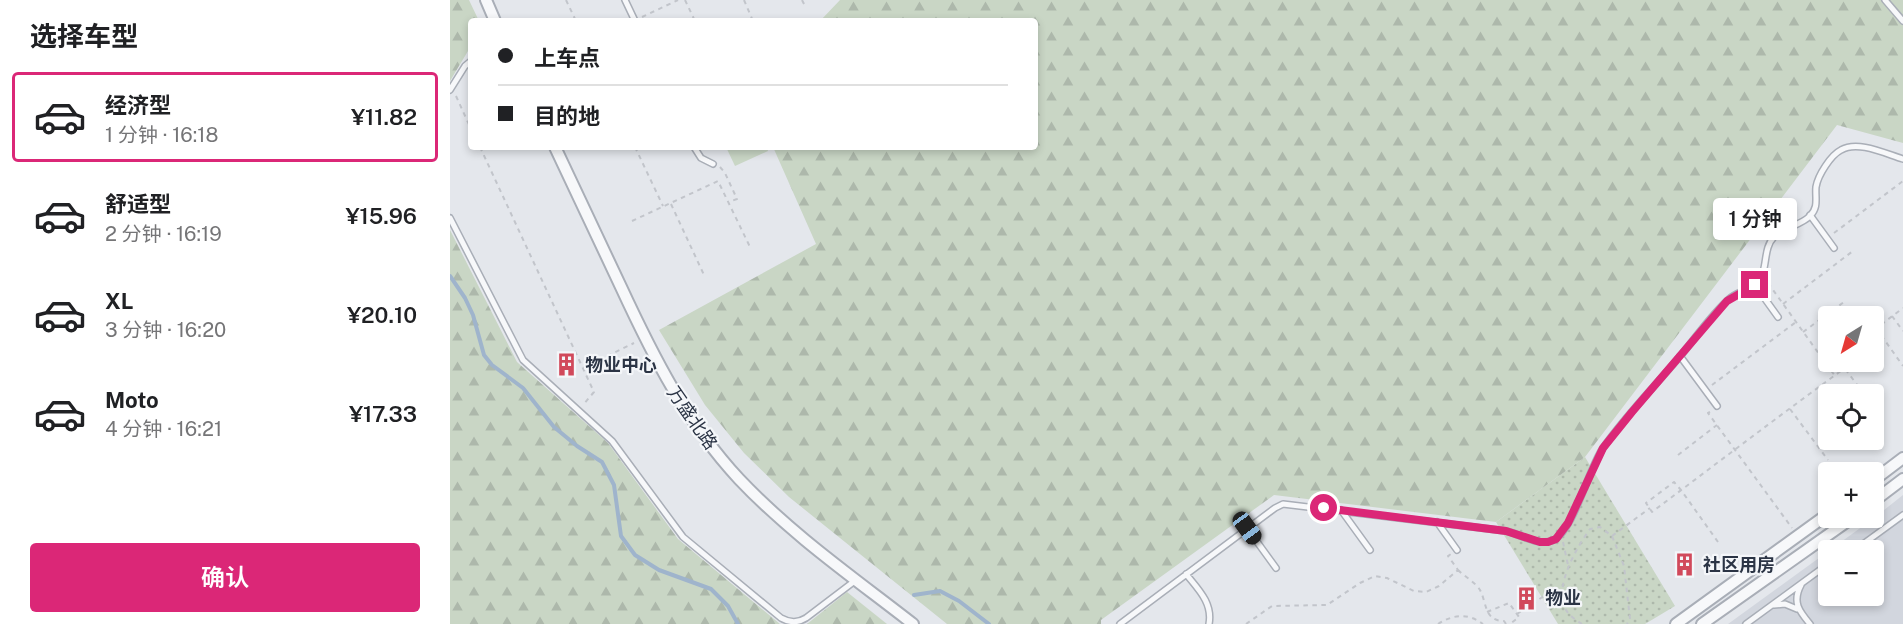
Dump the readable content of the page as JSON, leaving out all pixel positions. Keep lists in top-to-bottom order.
{
  "streets": {
    "street": ["万盛北路"]
  },
  "places": {
    "building": ["物业中心", "社区用房", "物业"]
  },
  "north": "bottom left",
  "page": {
    "heading": "选择车型",
    "banner": ["上车点", "目的地"],
    "list": [
      {
        "name": "经济型",
        "note": "1 分钟 · 16:18",
        "value": "¥11.82"
      },
      {
        "name": "舒适型",
        "note": "2 分钟 · 16:19",
        "value": "¥15.96"
      },
      {
        "name": "XL",
        "note": "3 分钟 · 16:20",
        "value": "¥20.10"
      },
      {
        "name": "Moto",
        "note": "4 分钟 · 16:21",
        "value": "¥17.33"
      }
    ],
    "bubble": "1 分钟",
    "map_buttons": ["+", "−"],
    "buttons": "确认"
  }
}
